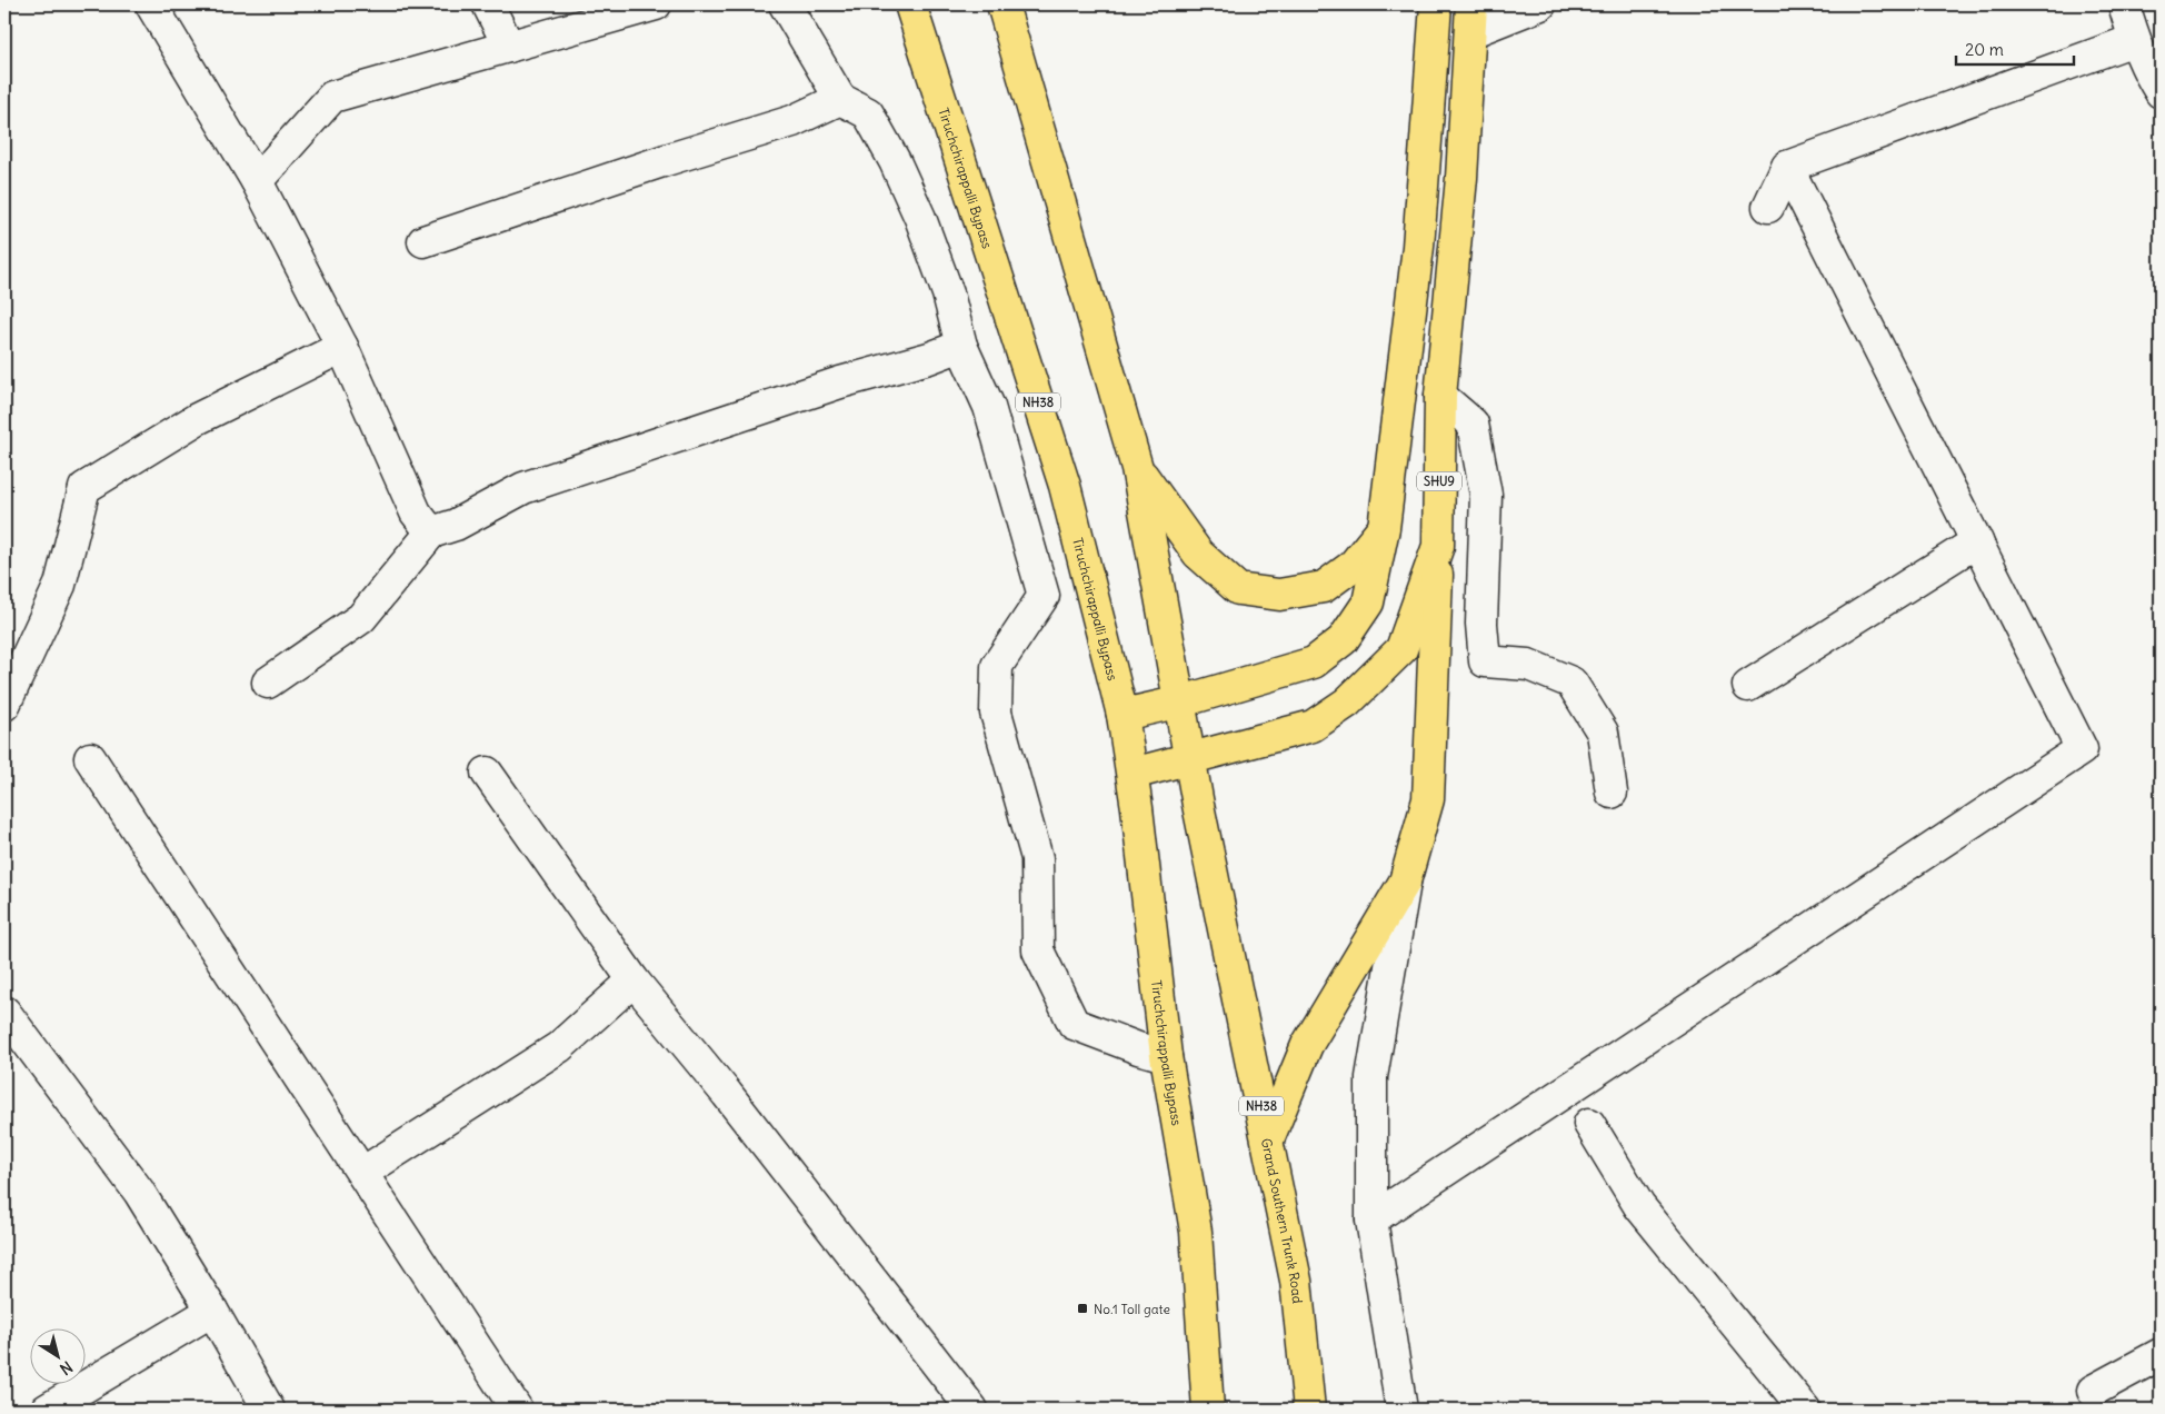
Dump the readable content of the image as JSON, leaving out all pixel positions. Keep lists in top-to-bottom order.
{
  "streets": {
    "highway": [
      "Tiruchchirappalli Bypass",
      "NH38",
      "SHU9",
      "Grand Southern Trunk Road"
    ]
  },
  "crossings": [
    ["Tiruchchirappalli Bypass", "SHU9"],
    ["NH38", "SHU9"],
    ["NH38", "Grand Southern Trunk Road"],
    ["SHU9", "Grand Southern Trunk Road"]
  ],
  "places": {
    "transit": ["No.1 Toll gate"]
  },
  "scale_bar": "20 m",
  "north": "bottom right"
}
